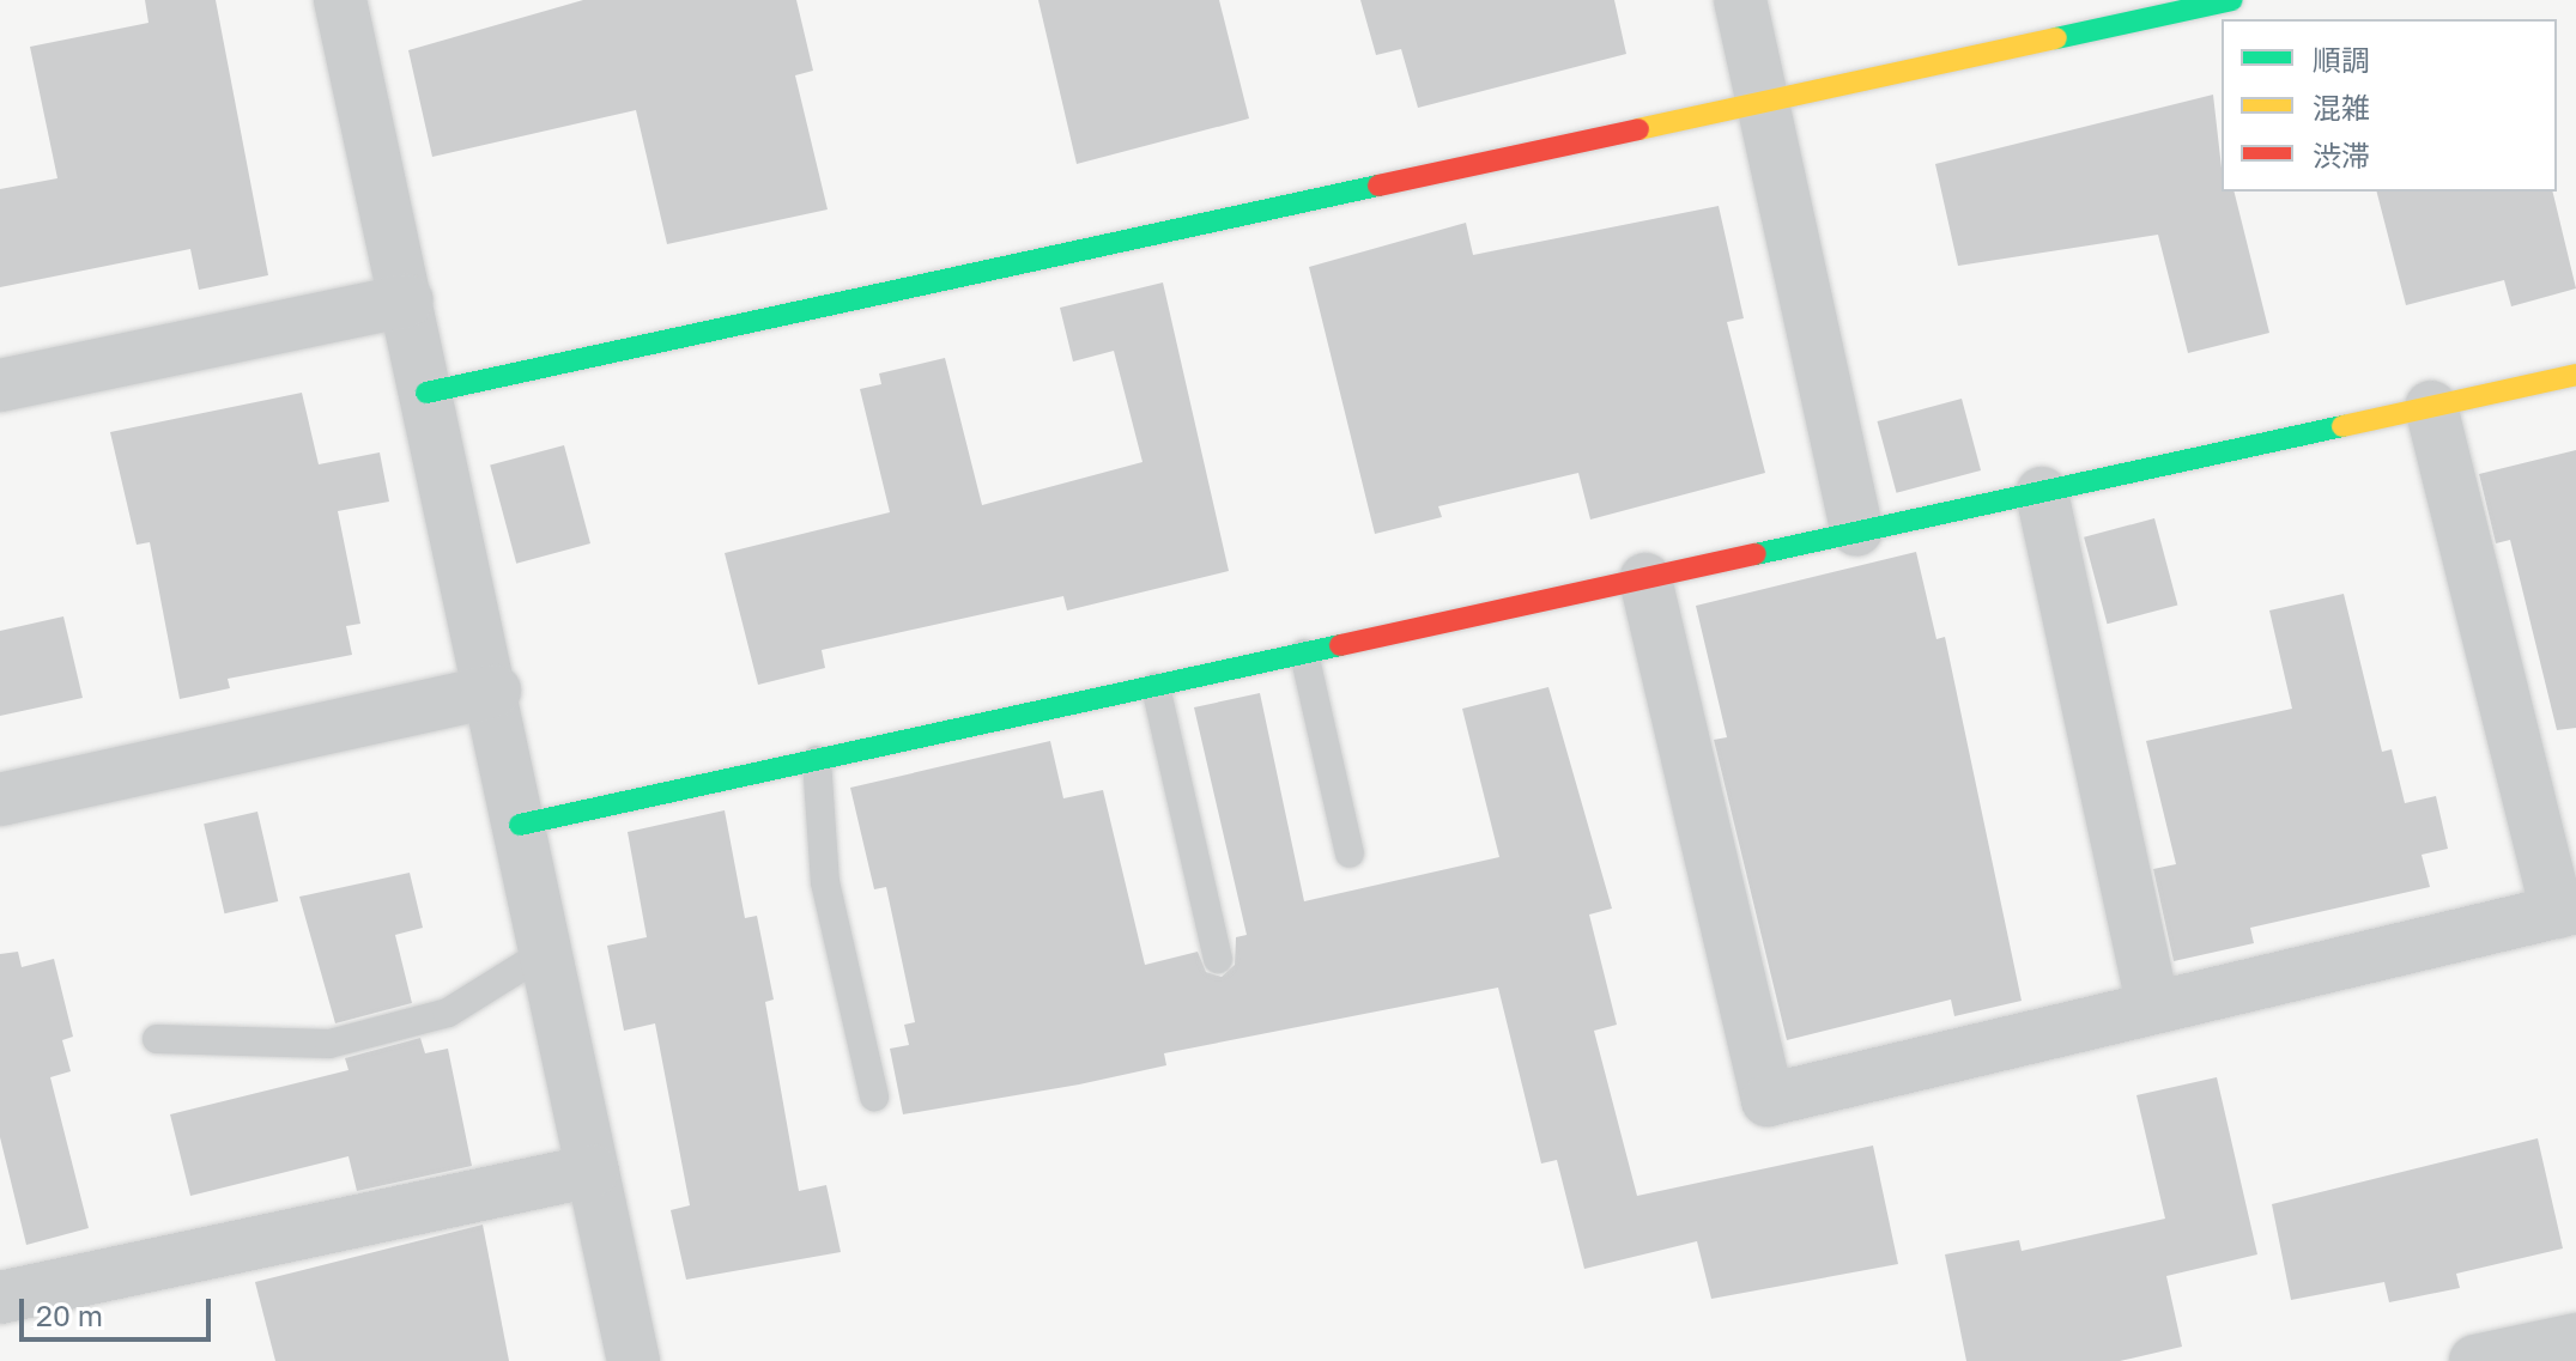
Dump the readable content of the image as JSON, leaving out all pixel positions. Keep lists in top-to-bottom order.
{
  "legend": ["順調", "混雑", "渋滞"],
  "scale_bar": "20 m"
}
